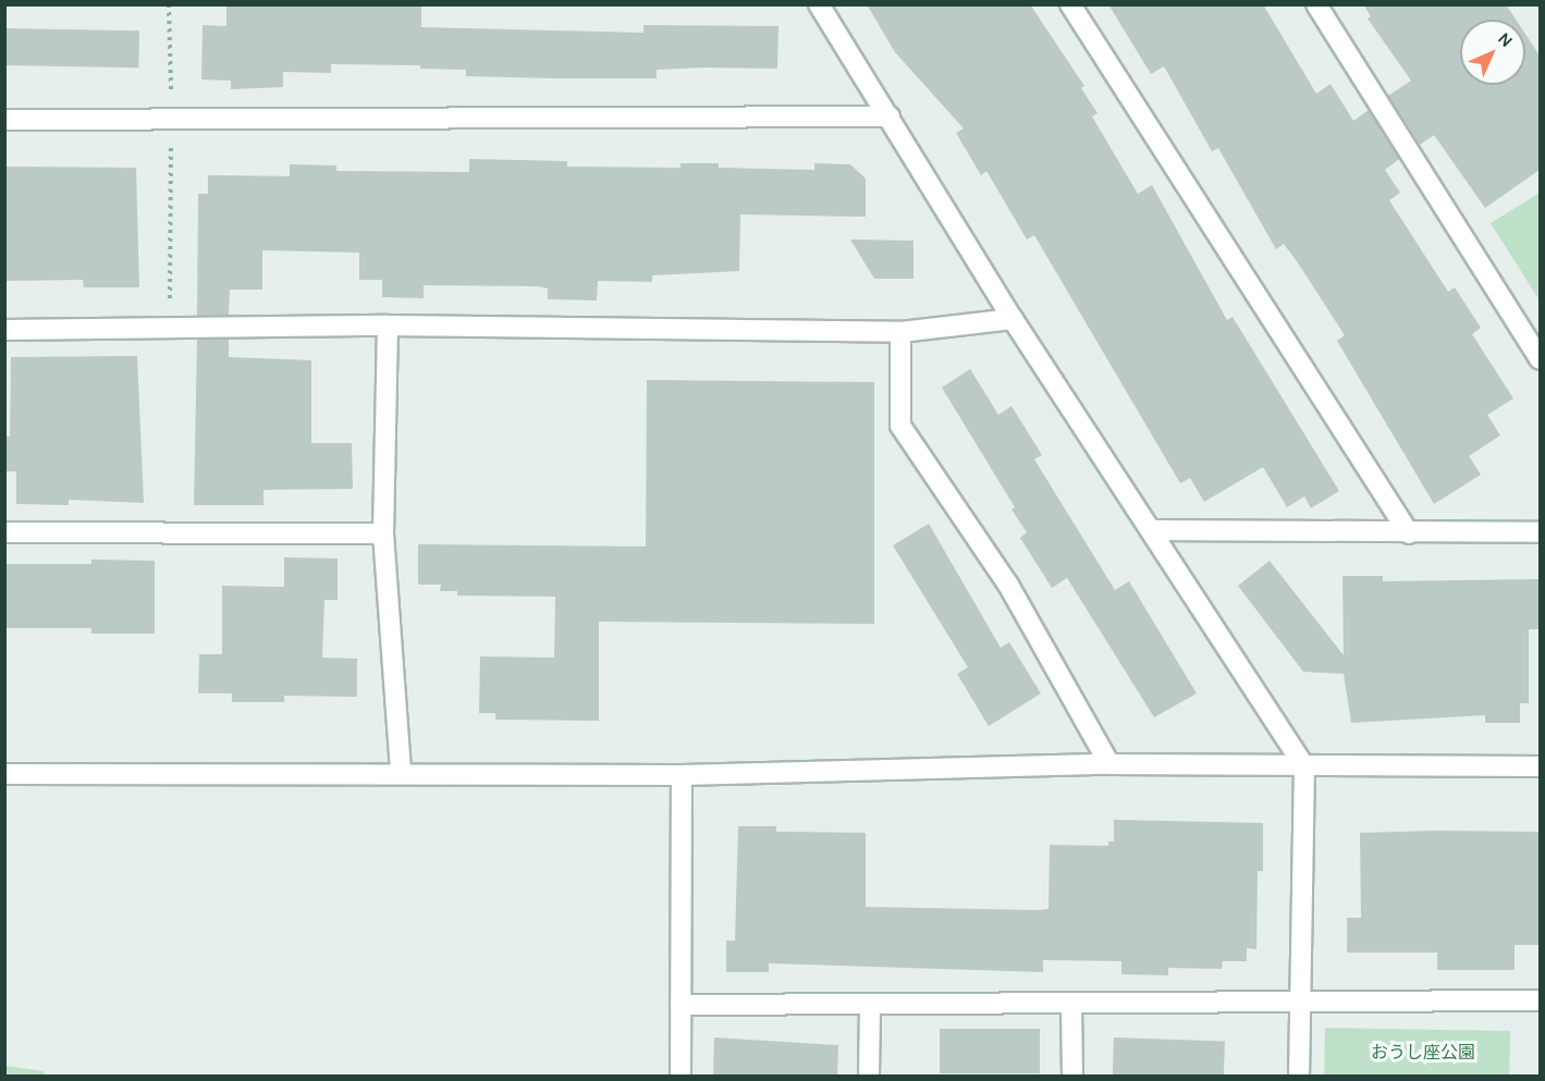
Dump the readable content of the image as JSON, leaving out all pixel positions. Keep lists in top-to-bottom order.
{
  "parks": ["おうし座公園"],
  "north": "top right"
}
